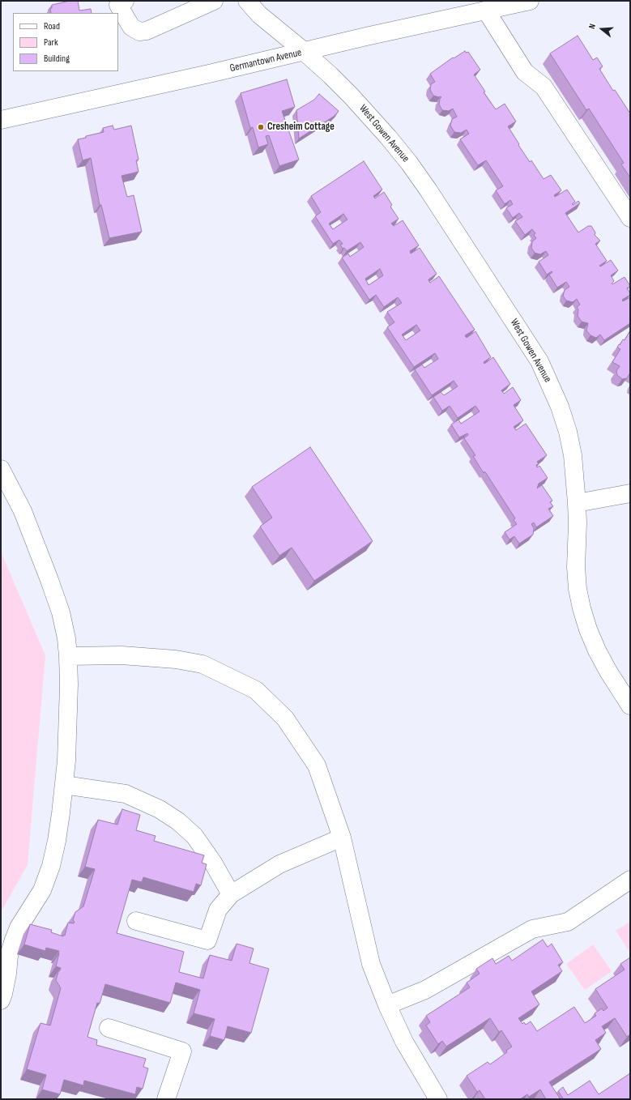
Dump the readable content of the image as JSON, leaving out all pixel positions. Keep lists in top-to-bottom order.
{
  "streets": {
    "street": ["Germantown Avenue", "West Gowen Avenue"]
  },
  "crossings": [
    ["Germantown Avenue", "West Gowen Avenue"]
  ],
  "places": ["Cresheim Cottage"],
  "legend": ["Road", "Park", "Building"],
  "north": "left"
}
